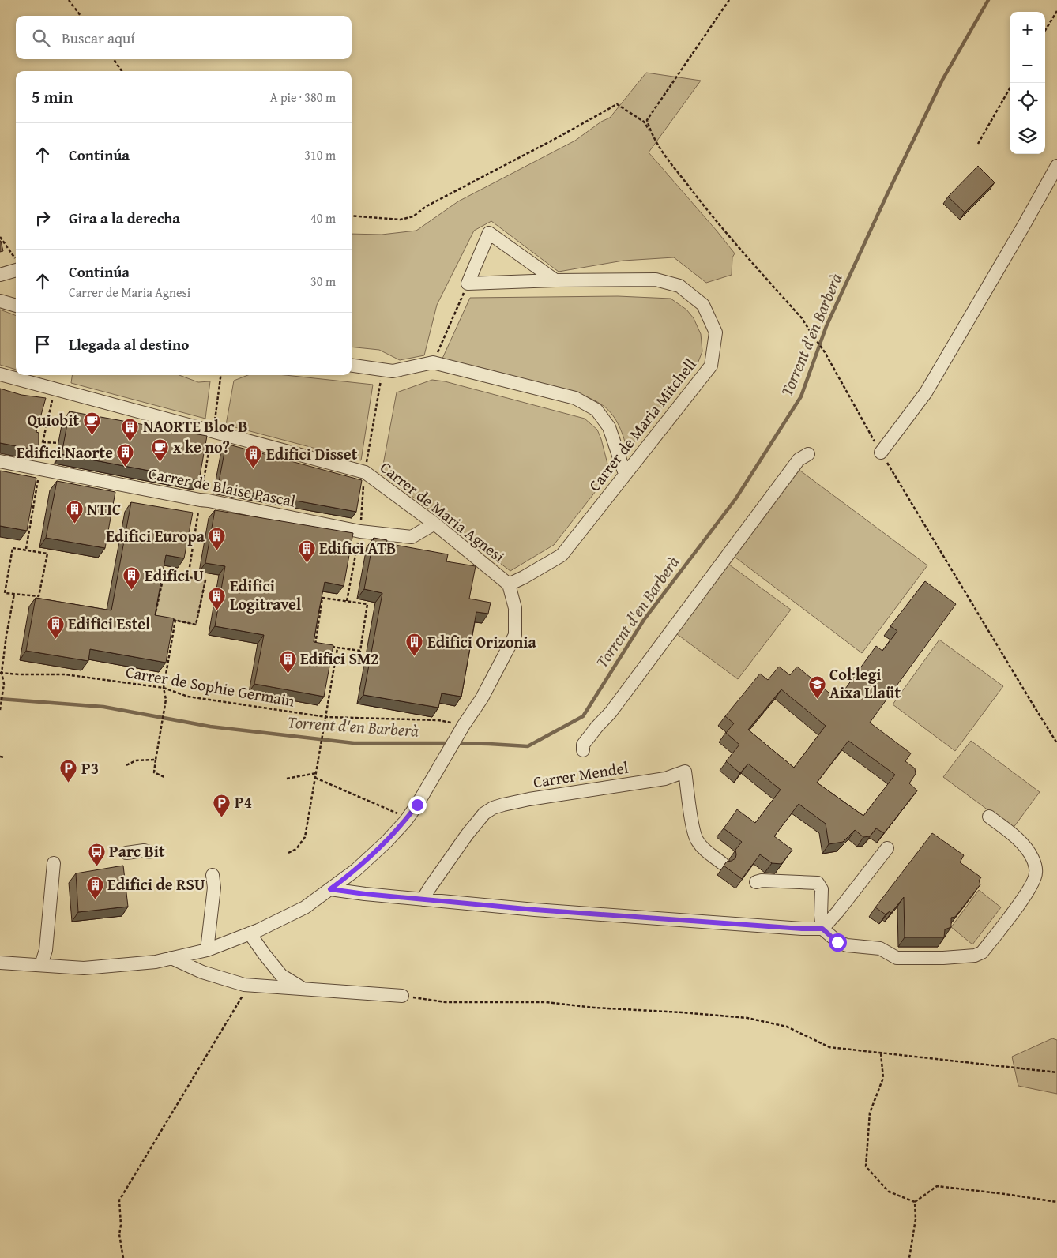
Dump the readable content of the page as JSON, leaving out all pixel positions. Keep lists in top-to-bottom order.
{
  "streets": {
    "street": [
      "Carrer de Maria Mitchell",
      "Carrer de Blaise Pascal",
      "Carrer de Maria Agnesi",
      "Carrer Mendel"
    ],
    "path": ["Carrer de Sophie Germain"]
  },
  "crossings": [
    ["Carrer de Maria Mitchell", "Carrer de Maria Agnesi"],
    ["Carrer de Blaise Pascal", "Carrer de Maria Agnesi"],
    ["Carrer de Maria Agnesi", "Carrer de Sophie Germain"]
  ],
  "water": ["Torrent d'en Barberà"],
  "places": {
    "cafe": ["Quiobit", "x ke no?"],
    "building": [
      "NAORTE Bloc B",
      "Edifici Naorte",
      "Edifici Disset",
      "NTIC",
      "Edifici Europa",
      "Edifici ATB",
      "Edifici U",
      "Edifici Logitravel",
      "Edifici Estel",
      "Edifici Orizonia",
      "Edifici SM2",
      "Edifici de RSU"
    ],
    "school or university": ["Col·legi Aixa Llaüt"],
    "parking": ["P3", "P4"],
    "bus stop": ["Parc Bit"]
  },
  "page": {
    "map_buttons": ["+", "−"],
    "search": "Buscar aquí",
    "heading": ["5 min", "A pie · 380 m"],
    "list": [
      ["Continúa", "310 m"],
      ["Gira a la derecha", "40 m"],
      ["Continúa", "Carrer de Maria Agnesi", "30 m"],
      "Llegada al destino"
    ]
  }
}
